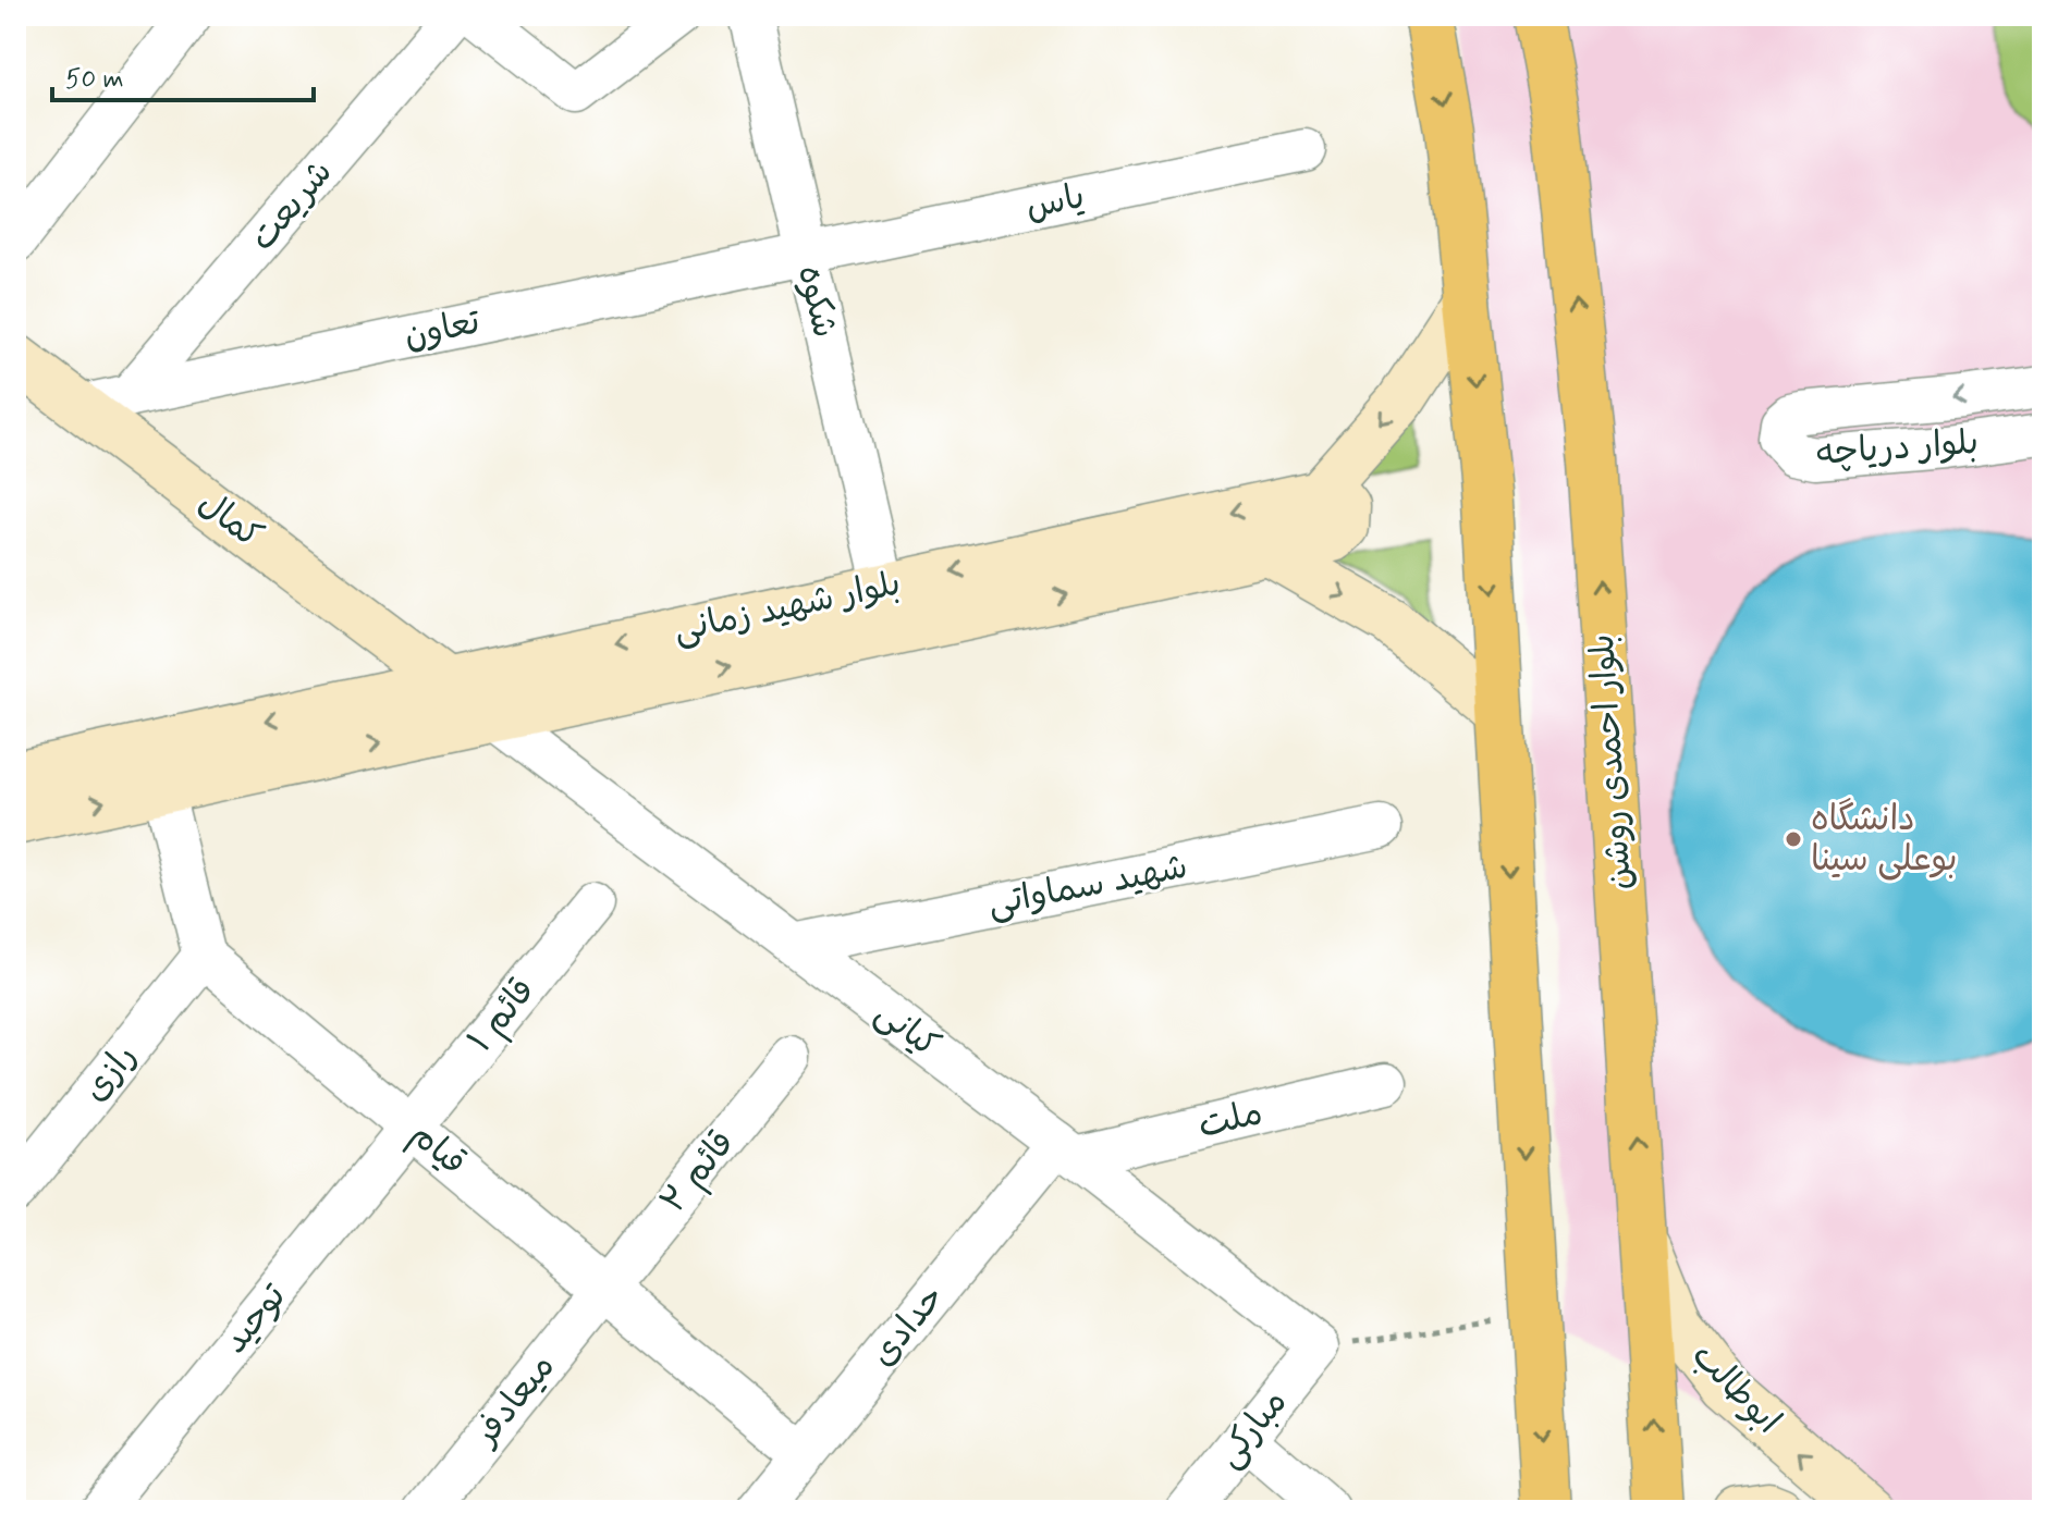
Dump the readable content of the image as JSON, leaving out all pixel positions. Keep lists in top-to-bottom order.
{
  "streets": {
    "highway": ["بلوار احمدی روشن"],
    "main road": ["کمال", "بلوار شهید زمانی", "ابوطالب"],
    "street": [
      "یاس",
      "شریعت",
      "شکوه",
      "تعاون",
      "بلوار دریاچه",
      "شهید سماواتی",
      "قائم ۱",
      "کیانی",
      "رازی",
      "ملت",
      "قیام",
      "قائم ۲",
      "توحید",
      "حدادی",
      "میعادفر",
      "مبارکی"
    ]
  },
  "crossings": [
    ["یاس", "شکوه"],
    ["یاس", "تعاون"],
    ["شریعت", "تعاون"],
    ["شکوه", "تعاون"],
    ["شکوه", "بلوار شهید زمانی"],
    ["تعاون", "کمال"],
    ["کمال", "بلوار شهید زمانی"],
    ["بلوار شهید زمانی", "کیانی"],
    ["بلوار احمدی روشن", "ابوطالب"],
    ["شهید سماواتی", "کیانی"],
    ["قائم ۱", "قیام"],
    ["قائم ۱", "توحید"],
    ["کیانی", "ملت"],
    ["کیانی", "حدادی"],
    ["کیانی", "مبارکی"],
    ["رازی", "قیام"],
    ["ملت", "حدادی"],
    ["قیام", "قائم ۲"],
    ["قیام", "توحید"],
    ["قیام", "حدادی"],
    ["قیام", "میعادفر"],
    ["قائم ۲", "میعادفر"]
  ],
  "one_way": ["ابوطالب"],
  "places": ["دانشگاه بوعلی سینا"],
  "scale_bar": "50 m"
}
